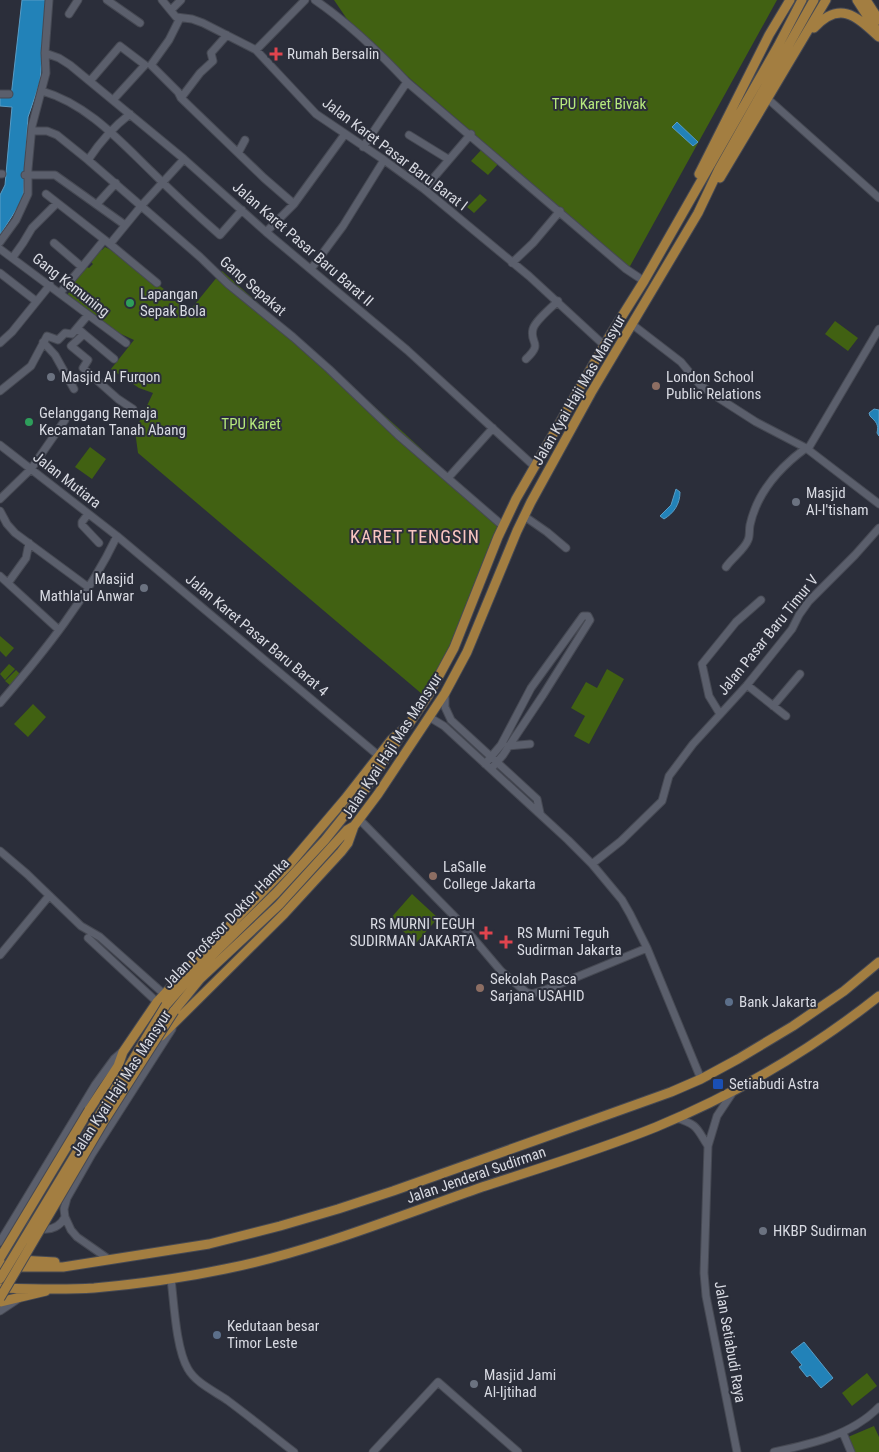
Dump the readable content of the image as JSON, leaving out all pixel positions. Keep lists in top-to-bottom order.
{
  "streets": {
    "main road": ["Jalan Kyai Haji Mas Mansyur", "Jalan Profesor Doktor Hamka", "Jalan Jenderal Sudirman"],
    "street": [
      "Jalan Karet Pasar Baru Barat I",
      "Jalan Karet Pasar Baru Barat II",
      "Gang Kemuning",
      "Gang Sepakat",
      "Jalan Mutiara",
      "Jalan Karet Pasar Baru Barat 4",
      "Jalan Pasar Baru Timur V",
      "Jalan Setiabudi Raya"
    ]
  },
  "crossings": [
    ["Jalan Karet Pasar Baru Barat I", "Jalan Kyai Haji Mas Mansyur"],
    ["Jalan Karet Pasar Baru Barat II", "Jalan Kyai Haji Mas Mansyur"],
    ["Gang Sepakat", "Jalan Kyai Haji Mas Mansyur"],
    ["Jalan Kyai Haji Mas Mansyur", "Jalan Karet Pasar Baru Barat 4"],
    ["Jalan Kyai Haji Mas Mansyur", "Jalan Profesor Doktor Hamka"],
    ["Jalan Mutiara", "Jalan Karet Pasar Baru Barat 4"],
    ["Jalan Jenderal Sudirman", "Jalan Setiabudi Raya"]
  ],
  "districts": ["KARET TENGSIN"],
  "parks": ["TPU Karet Bivak", "TPU Karet"],
  "places": {
    "health": ["Rumah Bersalin", "RS MURNI TEGUH SUDIRMAN JAKARTA", "RS Murni Teguh Sudirman Jakarta"],
    "other": [
      "Lapangan Sepak Bola",
      "Masjid Al Furqon",
      "London School Public Relations",
      "Gelanggang Remaja Kecamatan Tanah Abang",
      "Masjid Al-I'tisham",
      "Masjid Mathla'ul Anwar",
      "LaSalle College Jakarta",
      "Sekolah Pasca Sarjana USAHID",
      "Bank Jakarta",
      "HKBP Sudirman",
      "Kedutaan besar Timor Leste",
      "Masjid Jami Al-Ijtihad"
    ],
    "transit": ["Setiabudi Astra"]
  }
}
